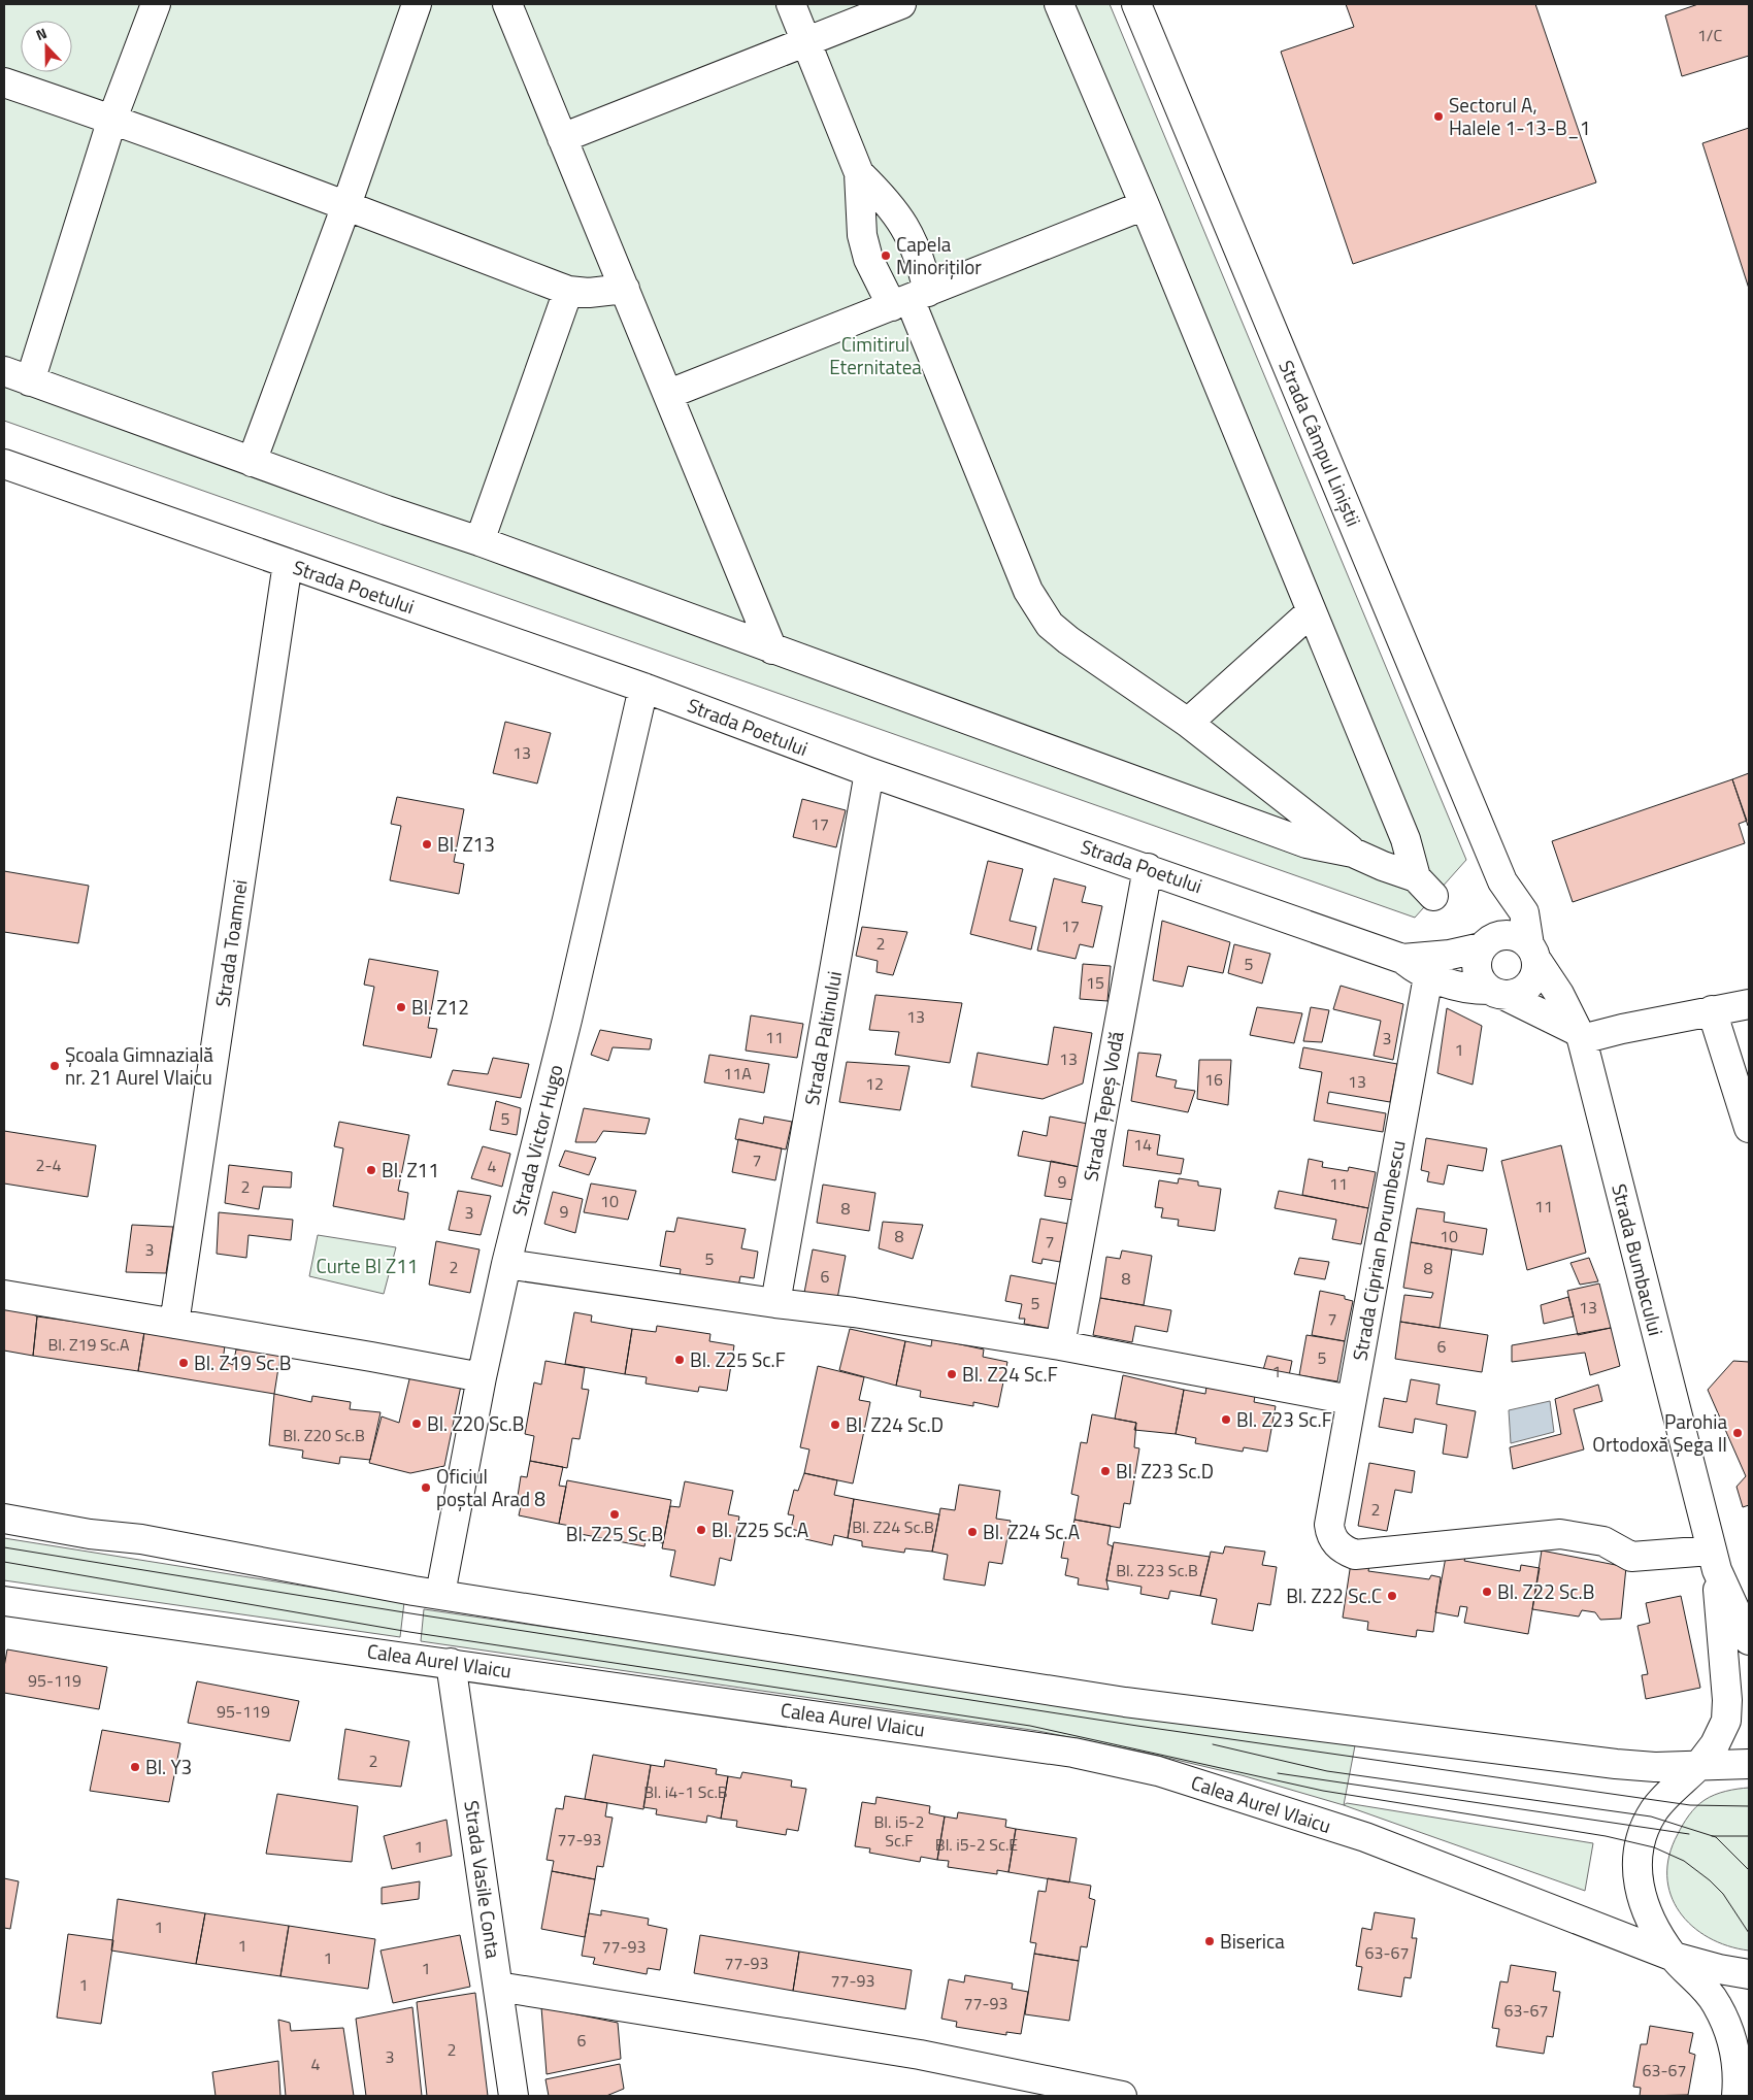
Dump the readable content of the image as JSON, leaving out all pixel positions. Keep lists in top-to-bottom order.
{
  "streets": {
    "street": [
      "Strada Câmpul Liniștii",
      "Strada Poetului",
      "Strada Toamnei",
      "Strada Paltinului",
      "Strada Țepeș Vodă",
      "Strada Victor Hugo",
      "Strada Ciprian Porumbescu",
      "Strada Bumbacului",
      "Calea Aurel Vlaicu",
      "Strada Vasile Conta"
    ]
  },
  "crossings": [
    ["Strada Câmpul Liniștii", "Strada Poetului"],
    ["Strada Câmpul Liniștii", "Strada Bumbacului"],
    ["Strada Poetului", "Strada Toamnei"],
    ["Strada Poetului", "Strada Paltinului"],
    ["Strada Poetului", "Strada Țepeș Vodă"],
    ["Strada Poetului", "Strada Victor Hugo"],
    ["Strada Poetului", "Strada Ciprian Porumbescu"],
    ["Strada Poetului", "Strada Bumbacului"],
    ["Strada Ciprian Porumbescu", "Strada Bumbacului"],
    ["Calea Aurel Vlaicu", "Strada Vasile Conta"]
  ],
  "parks": ["Cimitirul Eternitatea", "Curte Bl Z11"],
  "places": [
    "Sectorul A, Halele 1-13-B_1",
    "Capela Minoriților",
    "Bl. Z13",
    "Bl. Z12",
    "Școala Gimnazială nr. 21 Aurel Vlaicu",
    "Bl. Z11",
    "Bl. Z25 Sc.F",
    "Bl. Z19 Sc.B",
    "Bl. Z24 Sc.F",
    "Bl. Z23 Sc.F",
    "Bl. Z20 Sc.B",
    "Bl. Z24 Sc.D",
    "Parohia Ortodoxă Șega II",
    "Bl. Z23 Sc.D",
    "Oficiul poștal Arad 8",
    "Bl. Z25 Sc.B",
    "Bl. Z25 Sc.A",
    "Bl. Z24 Sc.A",
    "Bl. Z22 Sc.B",
    "Bl. Z22 Sc.C",
    "Bl. Y3",
    "Biserica"
  ],
  "house_numbers": [
    "1/C",
    "13",
    "17",
    "17",
    "2",
    "5",
    "15",
    "13",
    "11",
    "3",
    "1",
    "13",
    "11A",
    "16",
    "13",
    "12",
    "5",
    "14",
    "7",
    "2-4",
    "4",
    "9",
    "11",
    "2",
    "10",
    "11",
    "8",
    "9",
    "3",
    "8",
    "10",
    "7",
    "3",
    "5",
    "2",
    "8",
    "6",
    "8",
    "5",
    "13",
    "7",
    "Bl. Z19 Sc.A",
    "6",
    "5",
    "1",
    "Bl. Z20 Sc.B",
    "2",
    "Bl. Z24 Sc.B",
    "Bl. Z23 Sc.B",
    "95-119",
    "95-119",
    "2",
    "Bl. i4-1 Sc.B",
    "Bl. i5-2 Sc.F",
    "77-93",
    "Bl. i5-2 Sc.E",
    "1",
    "1",
    "1",
    "77-93",
    "63-67",
    "1",
    "77-93",
    "1",
    "77-93",
    "1",
    "77-93",
    "63-67",
    "6",
    "2",
    "3",
    "4",
    "63-67"
  ],
  "north": "top"
}
